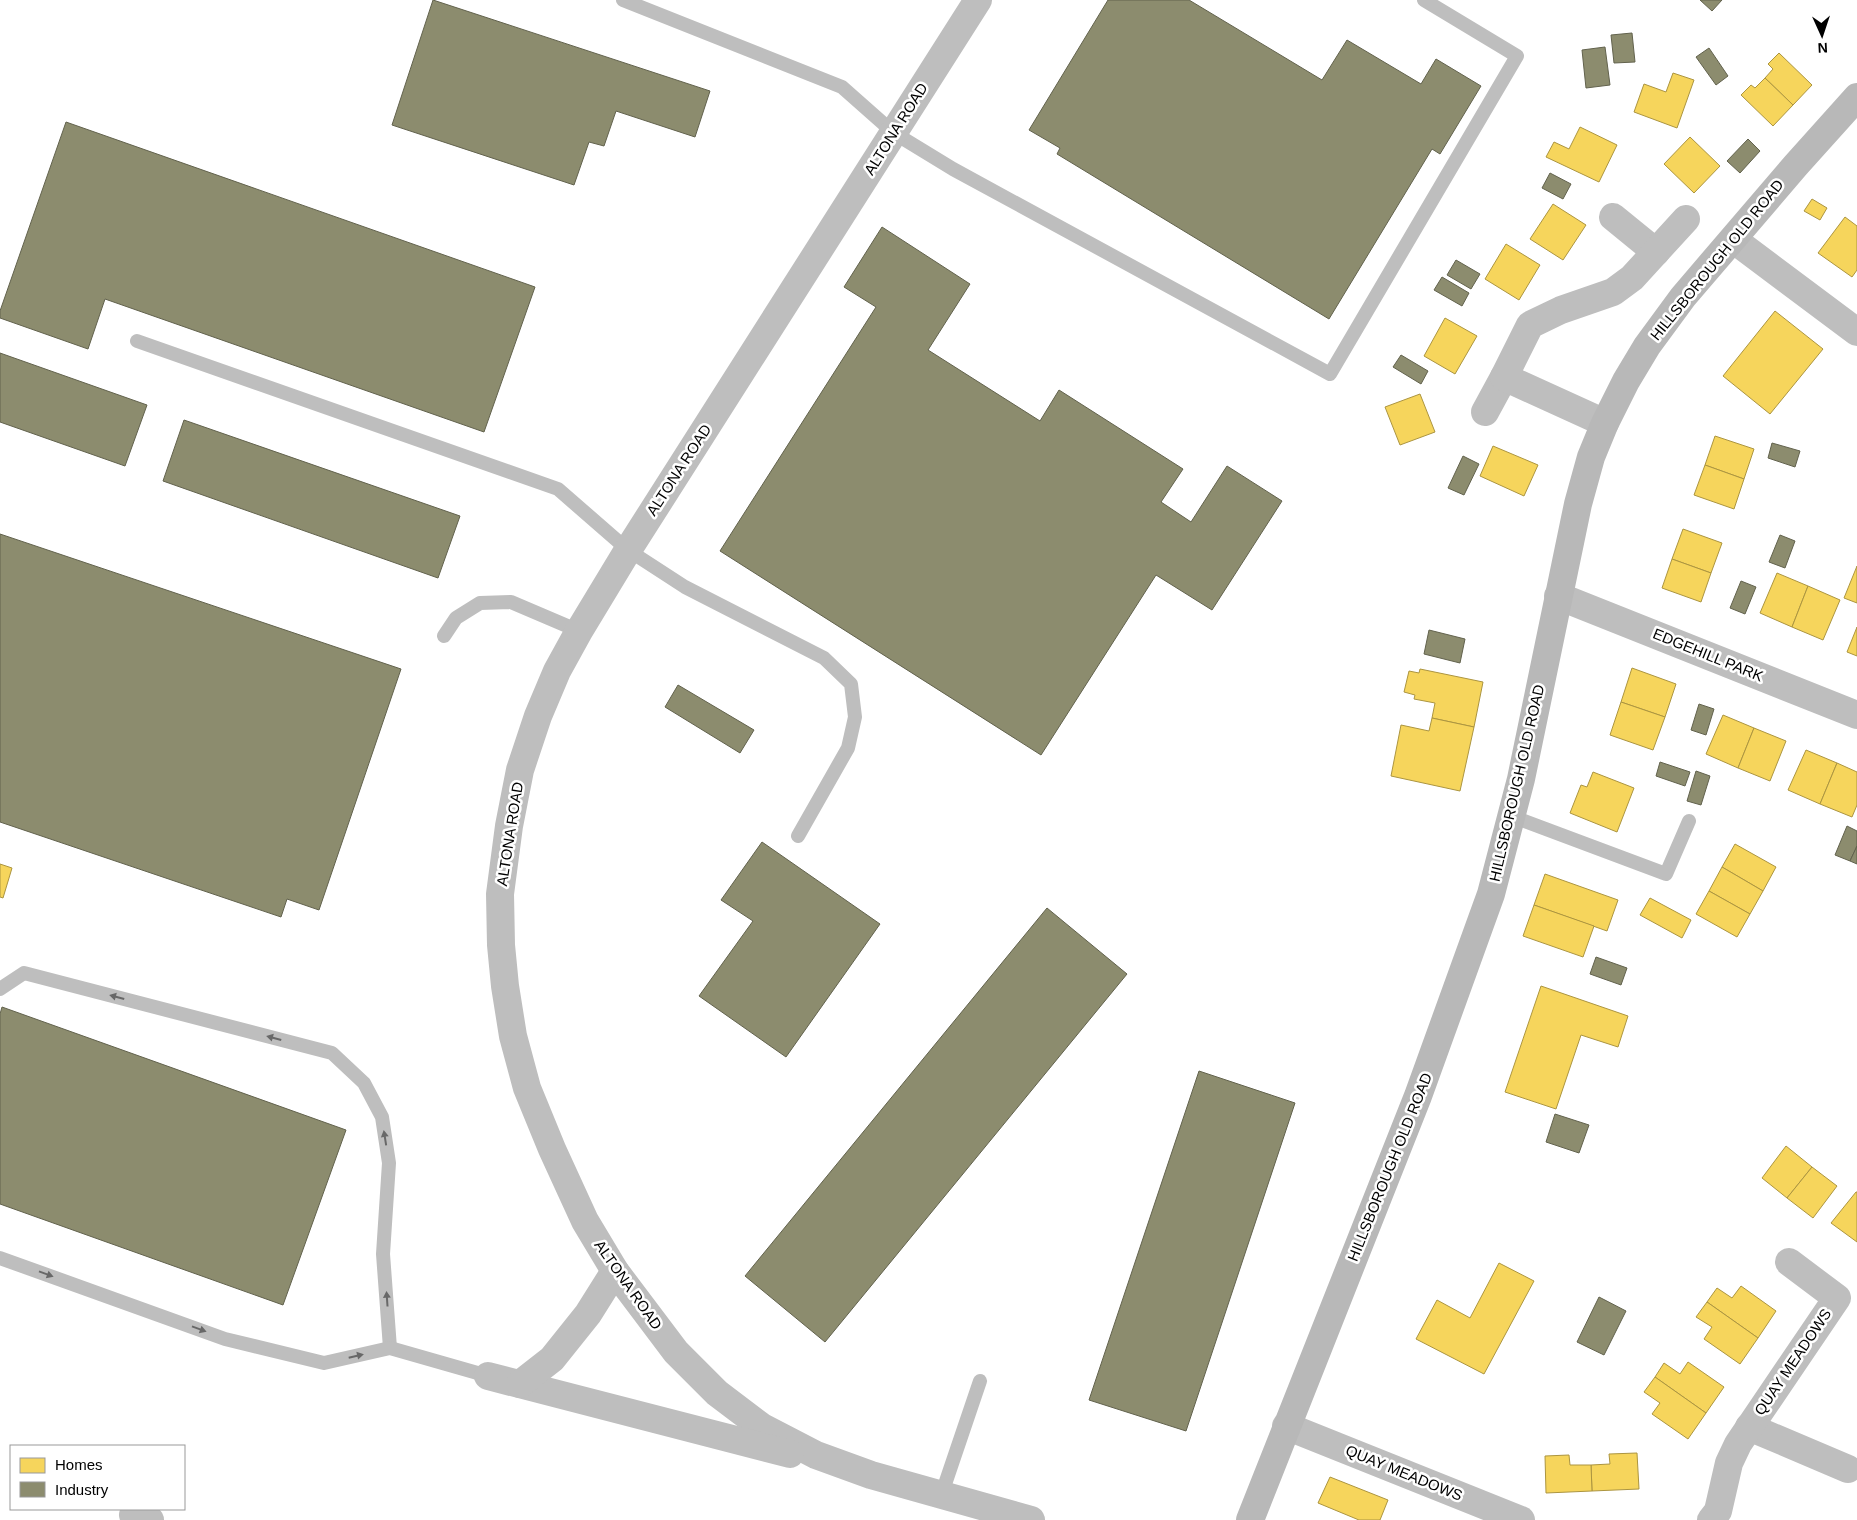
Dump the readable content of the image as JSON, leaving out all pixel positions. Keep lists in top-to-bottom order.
{
  "streets": {
    "street": [
      "ALTONA ROAD",
      "HILLSBOROUGH OLD ROAD",
      "EDGEHILL PARK",
      "QUAY MEADOWS"
    ]
  },
  "crossings": [
    ["HILLSBOROUGH OLD ROAD", "EDGEHILL PARK"],
    ["HILLSBOROUGH OLD ROAD", "QUAY MEADOWS"]
  ],
  "legend": ["Homes", "Industry"],
  "north": "bottom"
}
